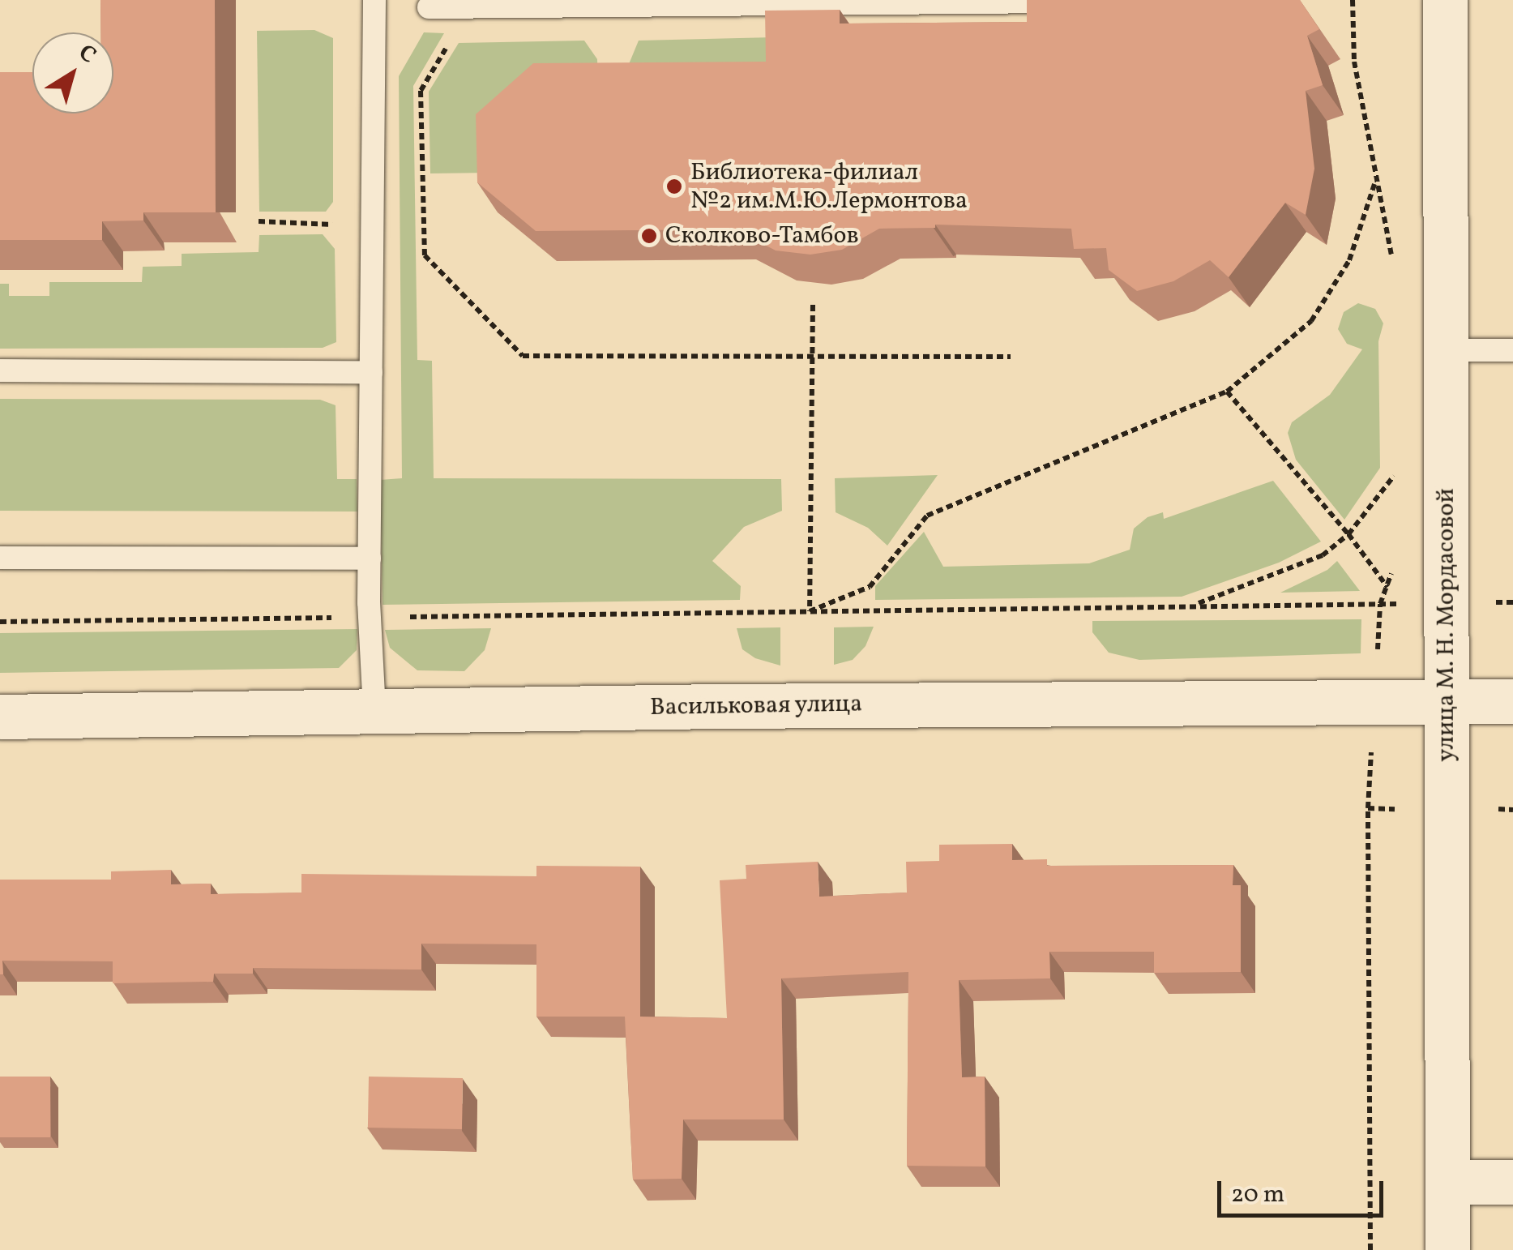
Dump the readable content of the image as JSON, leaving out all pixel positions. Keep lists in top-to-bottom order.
{
  "streets": {
    "street": ["улица М. Н. Мордасовой", "Васильковая улица"]
  },
  "crossings": [
    ["улица М. Н. Мордасовой", "Васильковая улица"]
  ],
  "places": ["Библиотека-филиал №2 им.М.Ю.Лермонтова", "Сколково-Тамбов"],
  "scale_bar": "20 m",
  "north": "top right"
}
